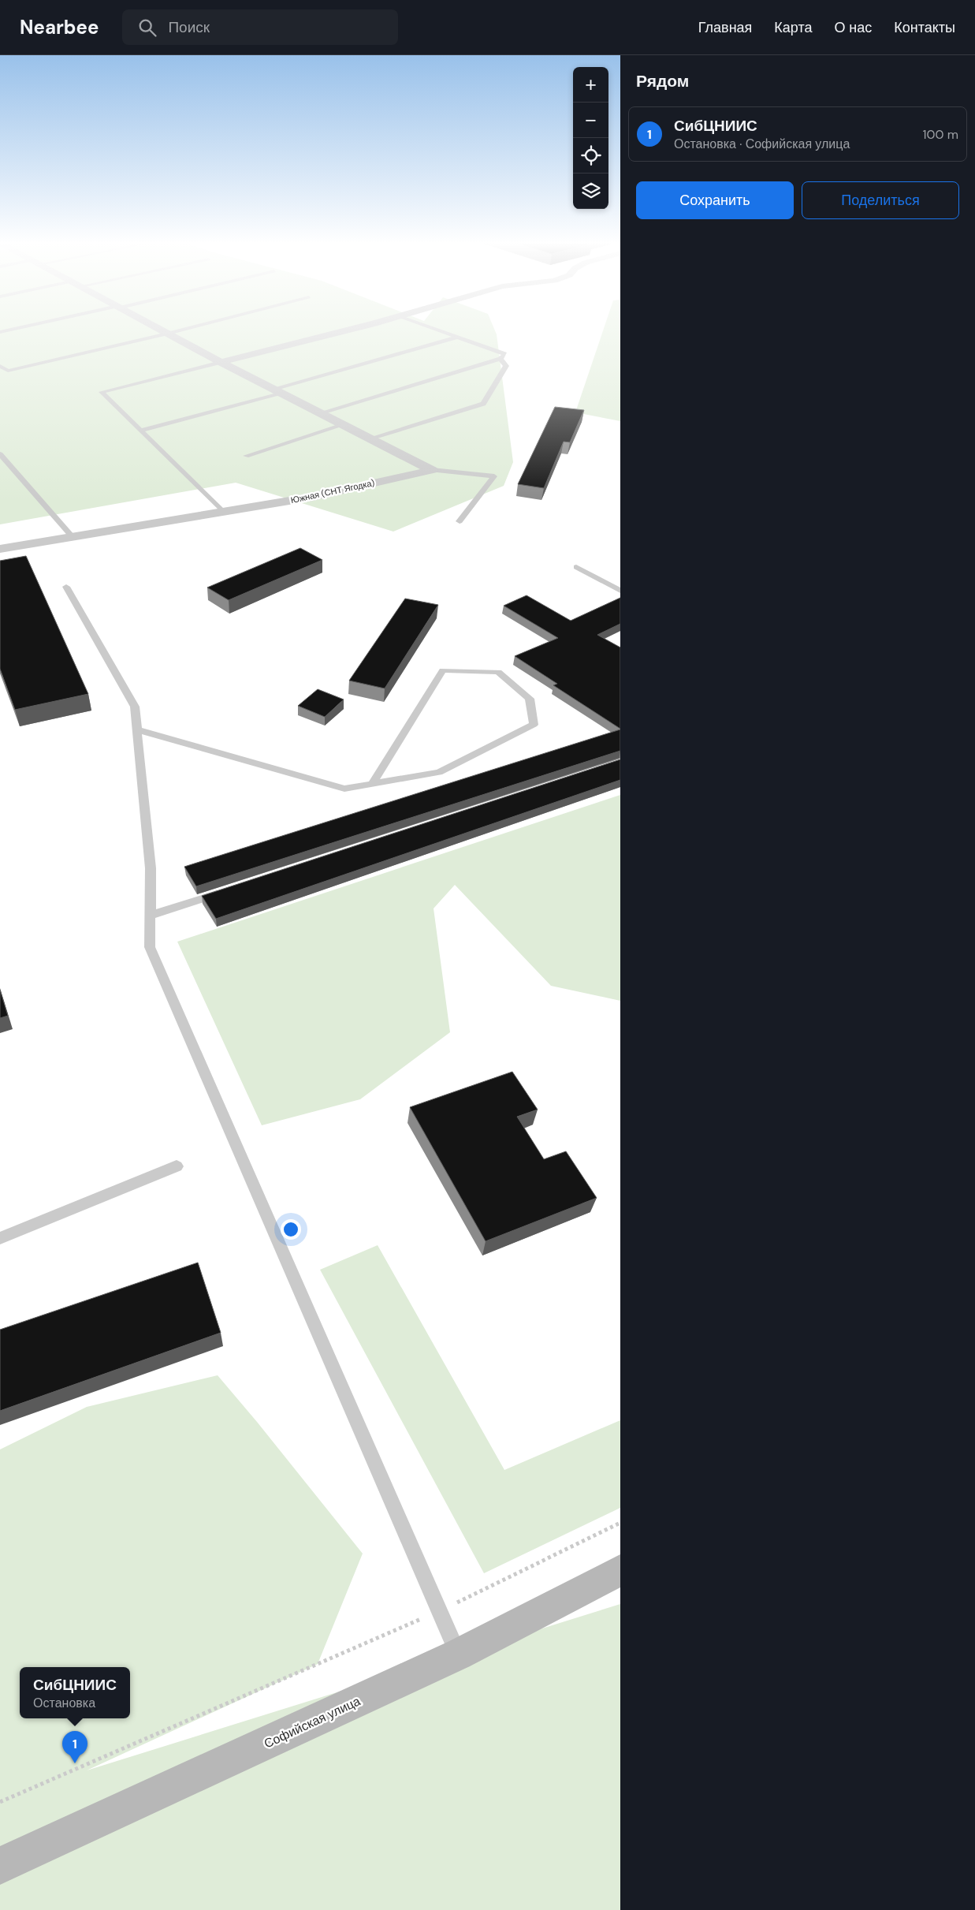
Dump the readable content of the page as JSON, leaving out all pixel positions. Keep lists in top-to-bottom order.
{
  "streets": {
    "main road": ["Софийская улица"],
    "street": ["Южная (СНТ Ягодка)"]
  },
  "page": {
    "header": "Nearbee",
    "search": "Поиск",
    "nav": [
      "Главная",
      "Карта",
      "О нас",
      "Контакты"
    ],
    "heading": "Рядом",
    "map_buttons": ["+", "−"],
    "list": [
      {
        "mark": "1",
        "name": "СибЦНИИС",
        "note": "Остановка · Софийская улица",
        "value": "100 m"
      }
    ],
    "buttons": ["Сохранить", "Поделиться"],
    "popup": ["СибЦНИИС", "Остановка"],
    "pins": "1"
  }
}
